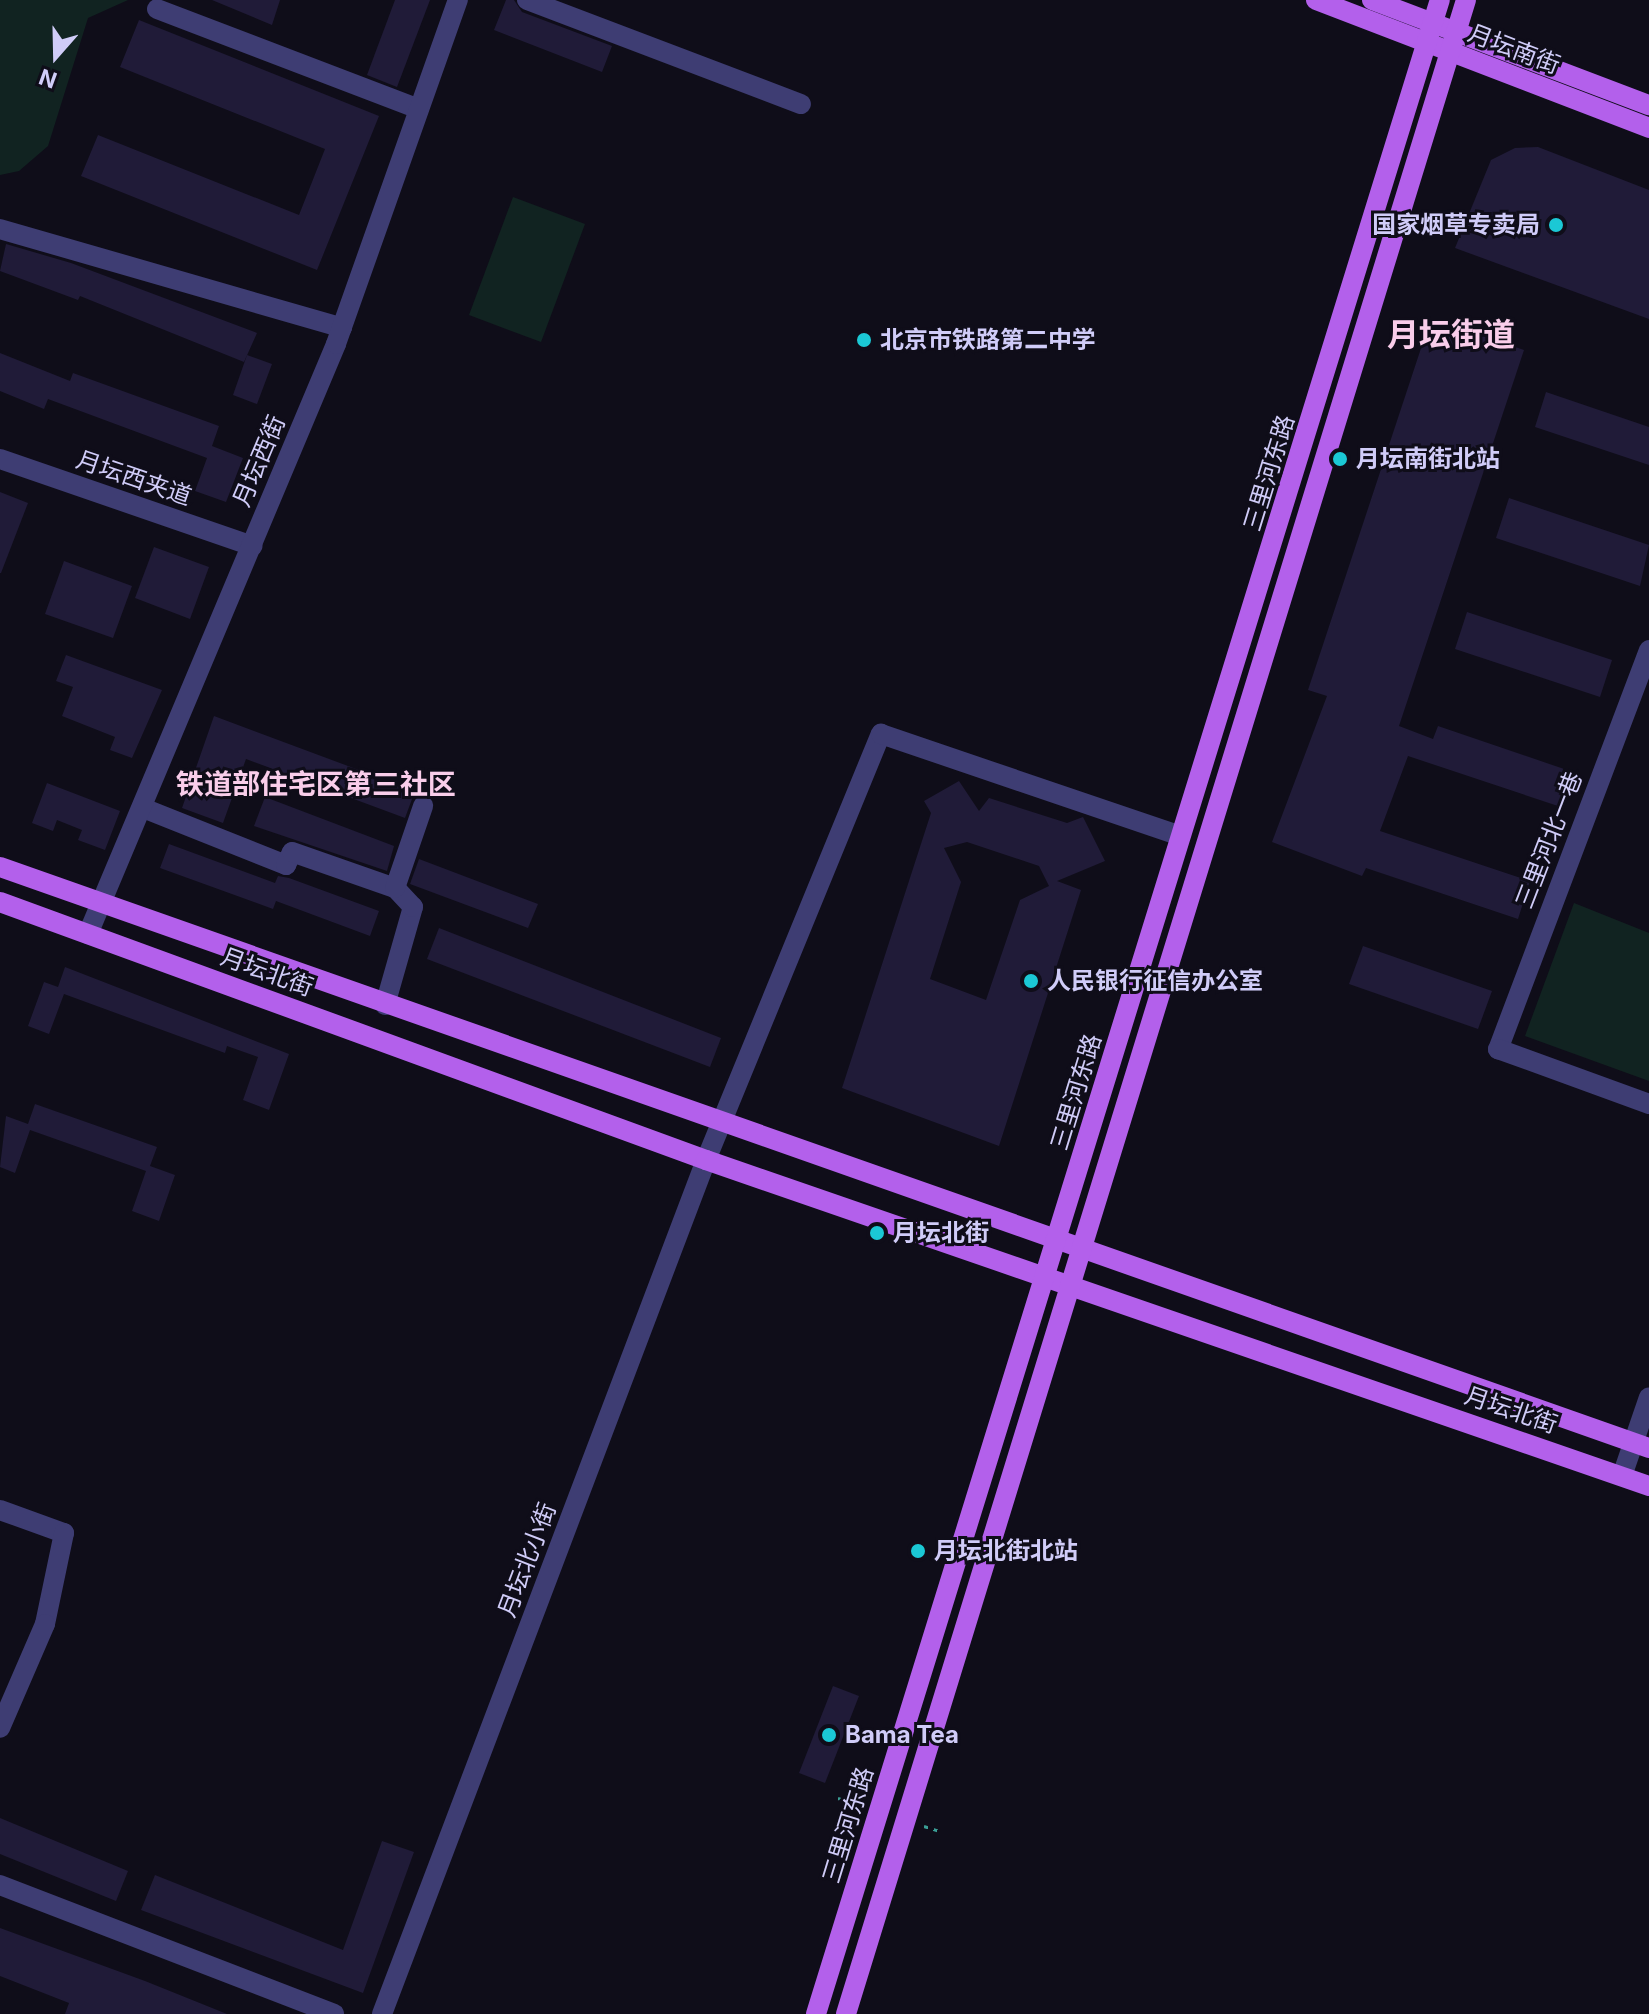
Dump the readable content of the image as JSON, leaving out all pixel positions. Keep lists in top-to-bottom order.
{
  "streets": {
    "main road": ["月坛南街", "三里河东路", "月坛北街"],
    "street": [
      "月坛西街",
      "月坛西夹道",
      "三里河北一巷",
      "月坛北小街"
    ]
  },
  "crossings": [
    ["月坛南街", "三里河东路"],
    ["月坛西街", "月坛西夹道"],
    ["月坛西街", "月坛北街"],
    ["三里河东路", "月坛北街"],
    ["三里河东路", "月坛北小街"],
    ["月坛北街", "月坛北小街"]
  ],
  "districts": ["月坛街道", "铁道部住宅区第三社区"],
  "places": [
    "国家烟草专卖局",
    "北京市铁路第二中学",
    "月坛南街北站",
    "人民银行征信办公室",
    "月坛北街",
    "月坛北街北站",
    "Bama Tea"
  ],
  "north": "bottom"
}
